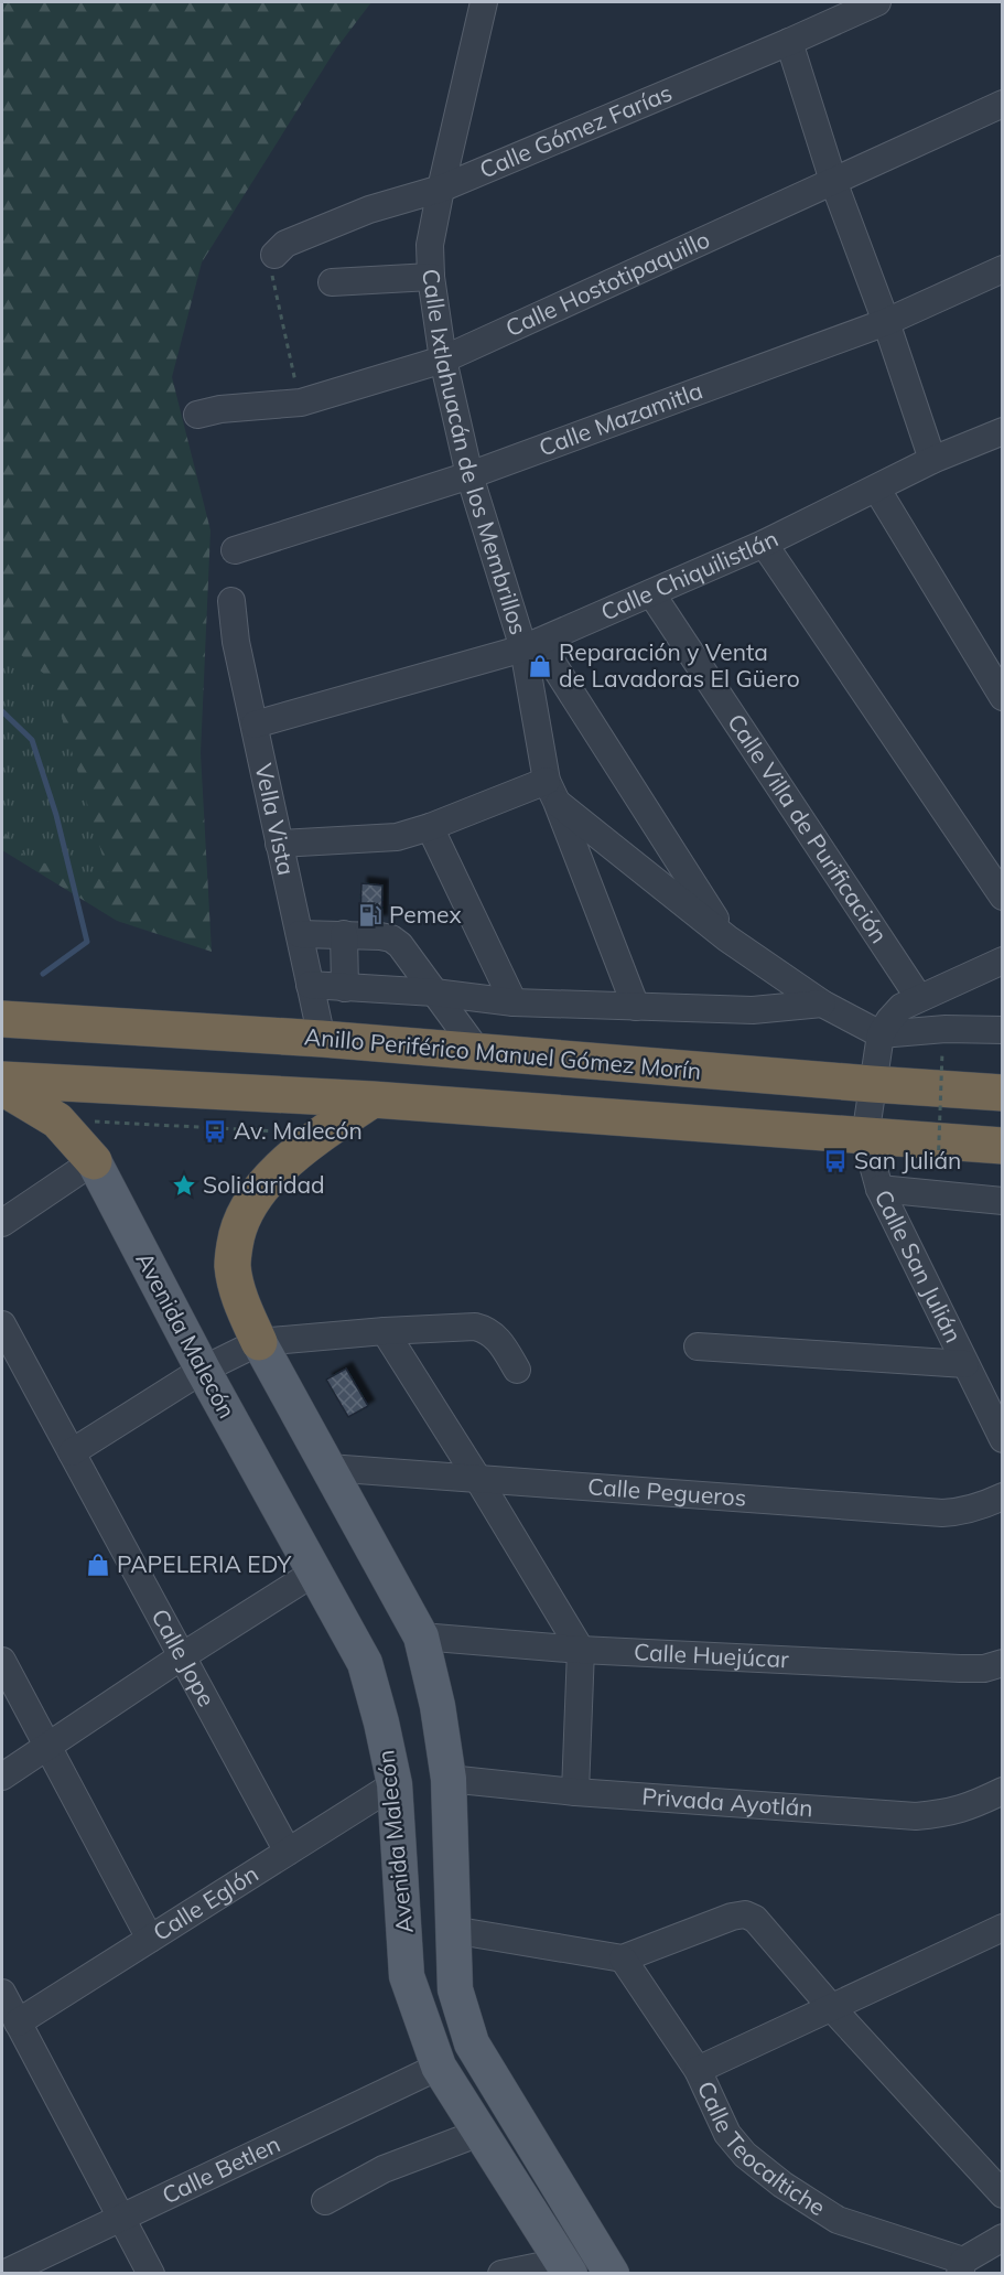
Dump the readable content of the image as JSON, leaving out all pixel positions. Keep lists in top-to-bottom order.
{
  "streets": {
    "highway": ["Anillo Periférico Manuel Gómez Morín", "Avenida Malecón"],
    "street": [
      "Calle Gómez Farías",
      "Calle Hostotipaquillo",
      "Calle Mazamitla",
      "Calle Ixtlahuacán de los Membrillos",
      "Calle Chiquilistlán",
      "Vella Vista",
      "Calle Villa de Purificación",
      "Calle San Julián",
      "Calle Pegueros",
      "Calle Huejúcar",
      "Calle Jope",
      "Privada Ayotlán",
      "Calle Eglón",
      "Calle Teocaltiche",
      "Calle Betlen"
    ]
  },
  "crossings": [
    ["Calle Gómez Farías", "Calle Ixtlahuacán de los Membrillos"],
    ["Calle Hostotipaquillo", "Calle Ixtlahuacán de los Membrillos"],
    ["Calle Mazamitla", "Calle Ixtlahuacán de los Membrillos"],
    ["Calle Ixtlahuacán de los Membrillos", "Calle Chiquilistlán"],
    ["Calle Chiquilistlán", "Vella Vista"],
    ["Calle Chiquilistlán", "Calle Villa de Purificación"],
    ["Vella Vista", "Anillo Periférico Manuel Gómez Morín"],
    ["Anillo Periférico Manuel Gómez Morín", "Calle San Julián"],
    ["Avenida Malecón", "Calle Pegueros"],
    ["Avenida Malecón", "Calle Huejúcar"],
    ["Avenida Malecón", "Privada Ayotlán"],
    ["Avenida Malecón", "Calle Eglón"],
    ["Avenida Malecón", "Calle Betlen"],
    ["Calle Jope", "Calle Eglón"]
  ],
  "places": {
    "shop": ["Reparación y Venta de Lavadoras El Güero", "PAPELERIA EDY"],
    "fuel station": ["Pemex"],
    "bus stop": ["Av. Malecón", "San Julián"],
    "place": ["Solidaridad"]
  }
}
